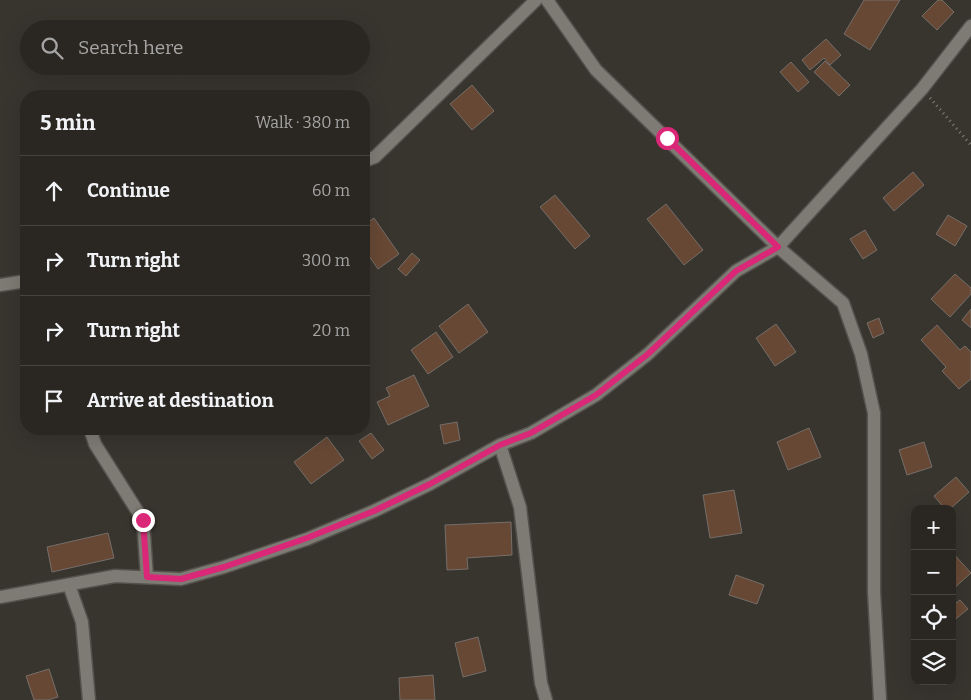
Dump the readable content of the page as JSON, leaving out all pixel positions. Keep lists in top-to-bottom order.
{
  "page": {
    "search": "Search here",
    "heading": ["5 min", "Walk · 380 m"],
    "list": [
      ["Continue", "60 m"],
      ["Turn right", "300 m"],
      ["Turn right", "20 m"],
      "Arrive at destination"
    ],
    "map_buttons": ["+", "−"]
  }
}
